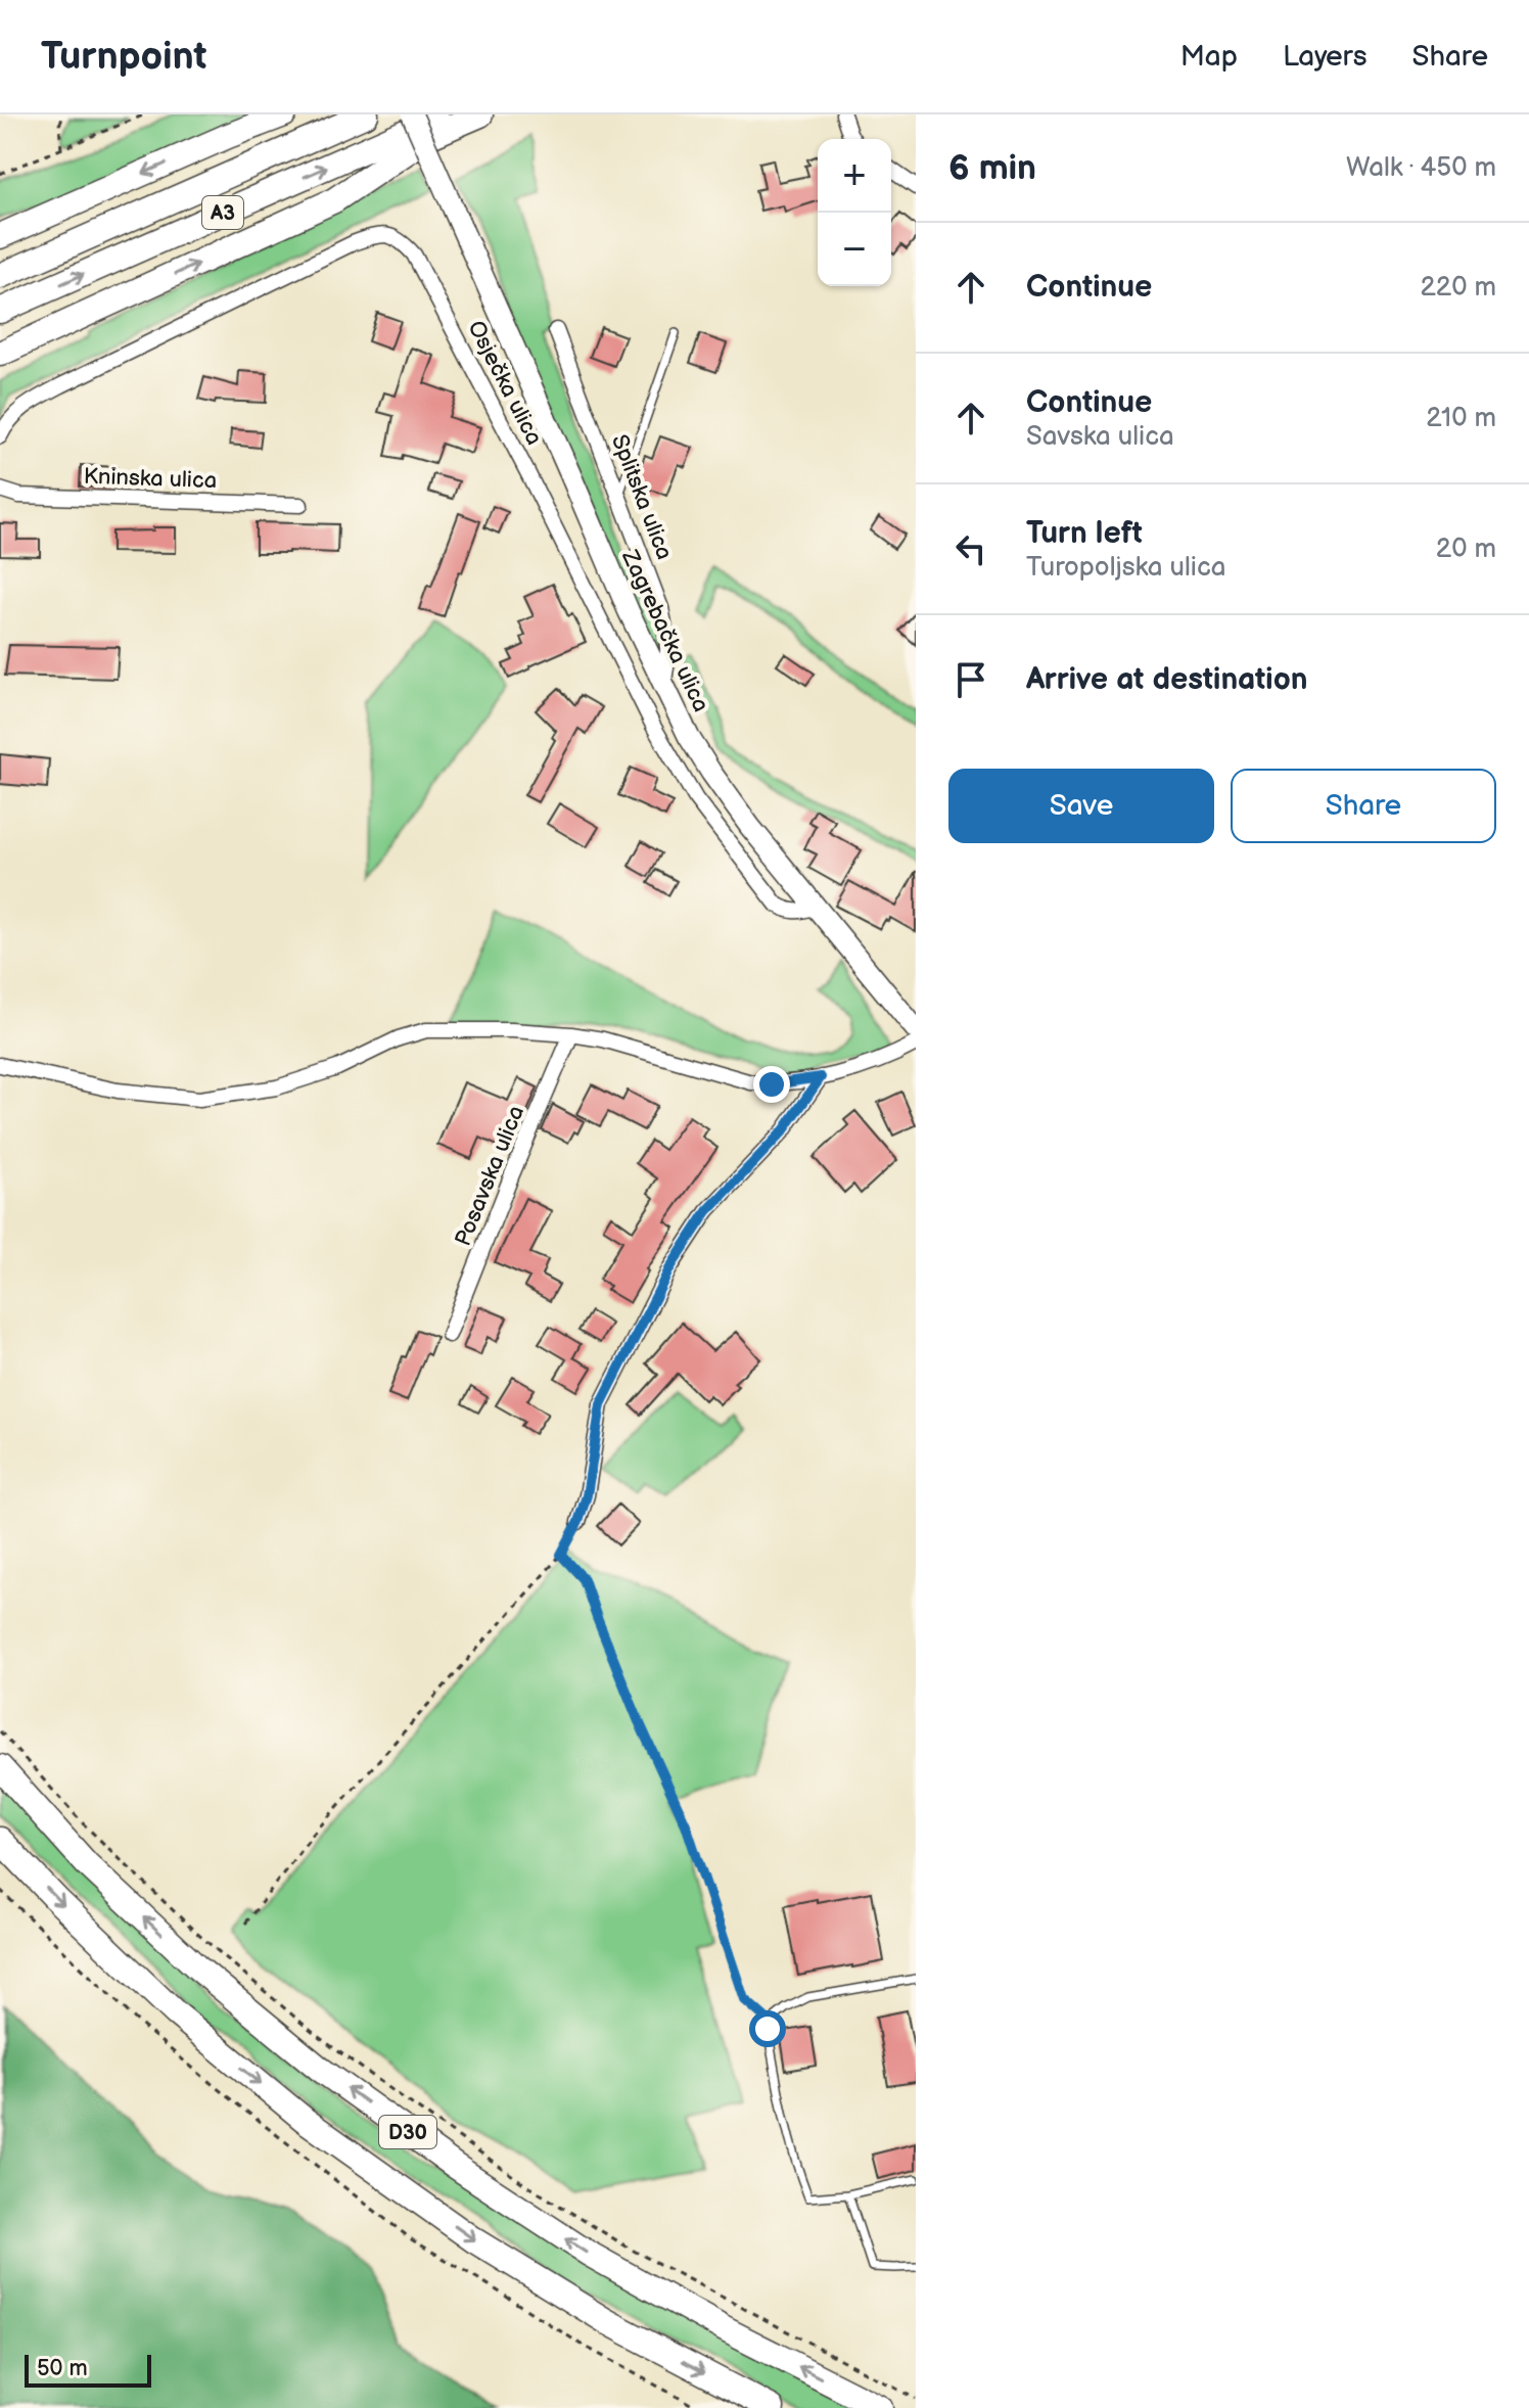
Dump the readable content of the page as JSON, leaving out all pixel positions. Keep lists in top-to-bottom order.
{
  "streets": {
    "highway": ["A3", "D30"],
    "street": [
      "Osječka ulica",
      "Kninska ulica",
      "Splitska ulica",
      "Zagrebačka ulica",
      "Posavska ulica"
    ]
  },
  "crossings": [
    ["Osječka ulica", "Zagrebačka ulica"],
    ["Splitska ulica", "Zagrebačka ulica"]
  ],
  "scale_bar": "50 m",
  "page": {
    "header": "Turnpoint",
    "nav": ["Map", "Layers", "Share"],
    "heading": ["6 min", "Walk · 450 m"],
    "map_buttons": ["+", "−"],
    "list": [
      ["Continue", "220 m"],
      ["Continue", "Savska ulica", "210 m"],
      ["Turn left", "Turopoljska ulica", "20 m"],
      "Arrive at destination"
    ],
    "buttons": ["Save", "Share"],
    "scale": "50 m"
  }
}
